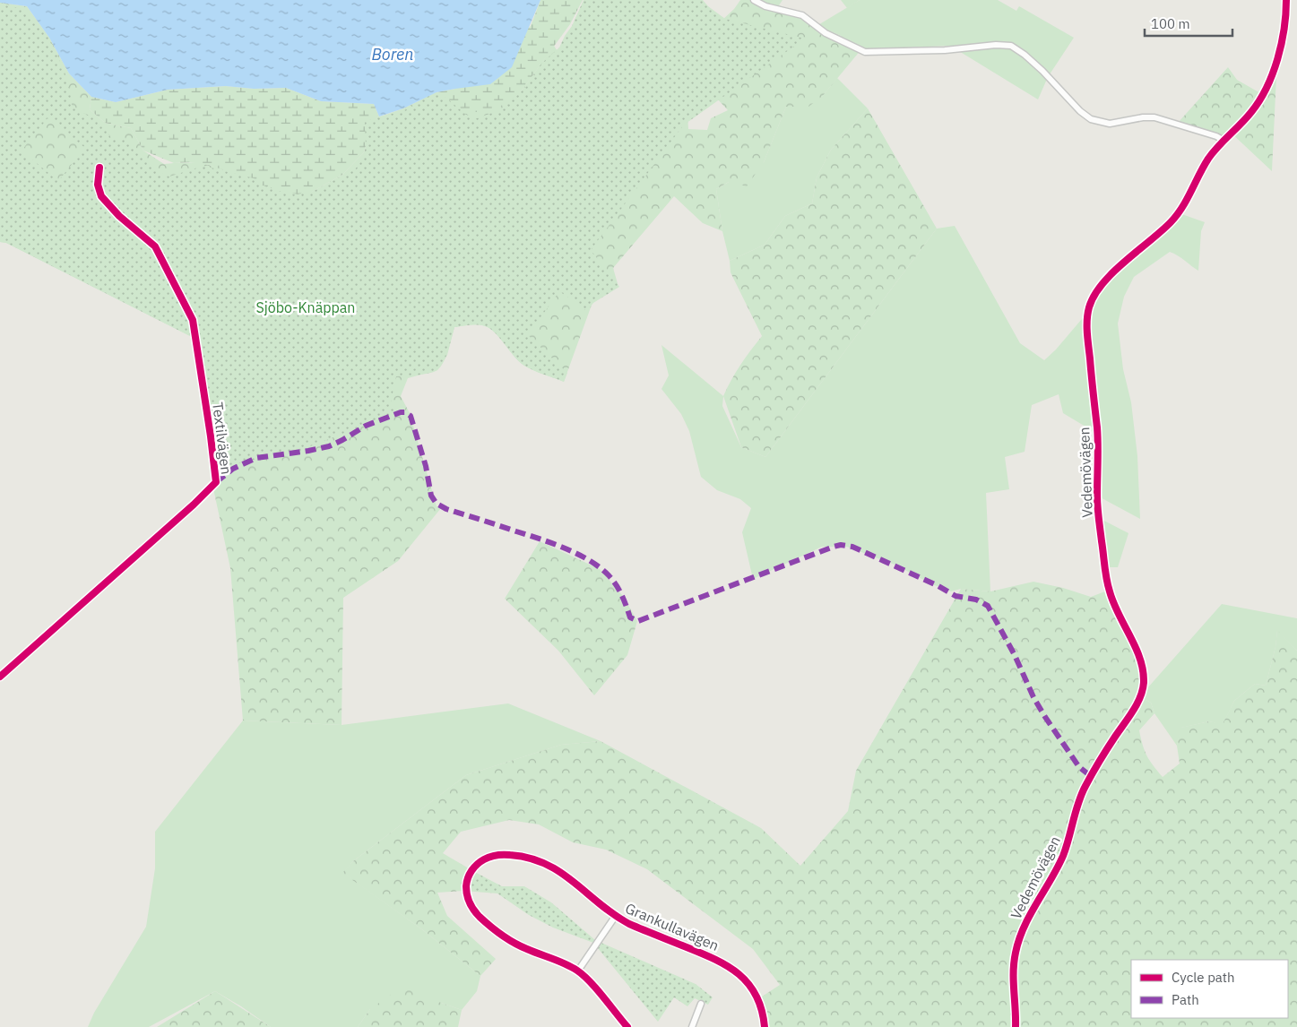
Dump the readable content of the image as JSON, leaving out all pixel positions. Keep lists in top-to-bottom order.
{
  "streets": {
    "street": ["Textilvägen", "Vedemövägen", "Grankullavägen"]
  },
  "water": ["Boren"],
  "parks": ["Sjöbo-Knäppan"],
  "legend": ["Cycle path", "Path"],
  "scale_bar": "100 m"
}
